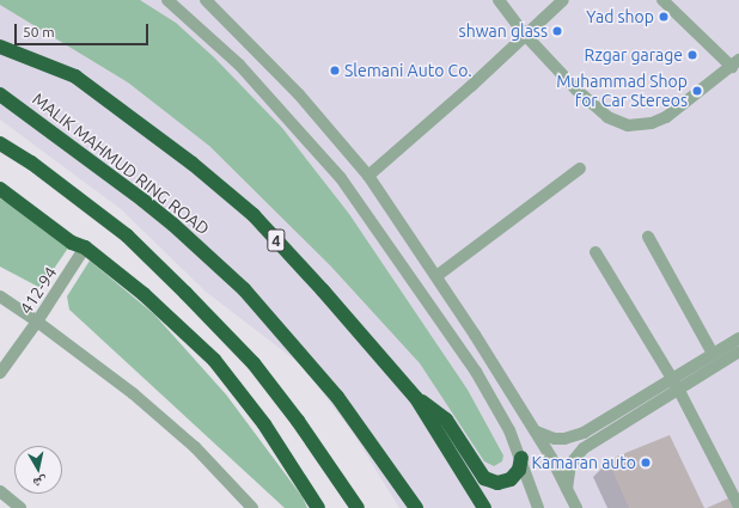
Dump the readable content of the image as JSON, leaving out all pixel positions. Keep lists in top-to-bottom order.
{
  "streets": {
    "highway": ["MALIK MAHMUD RING ROAD", "4"],
    "street": ["412-94"]
  },
  "places": [
    "Yad shop",
    "shwan glass",
    "Rzgar garage",
    "Slemani Auto Co.",
    "Muhammad Shop for Car Stereos",
    "Kamaran auto"
  ],
  "scale_bar": "50 m",
  "north": "bottom"
}
